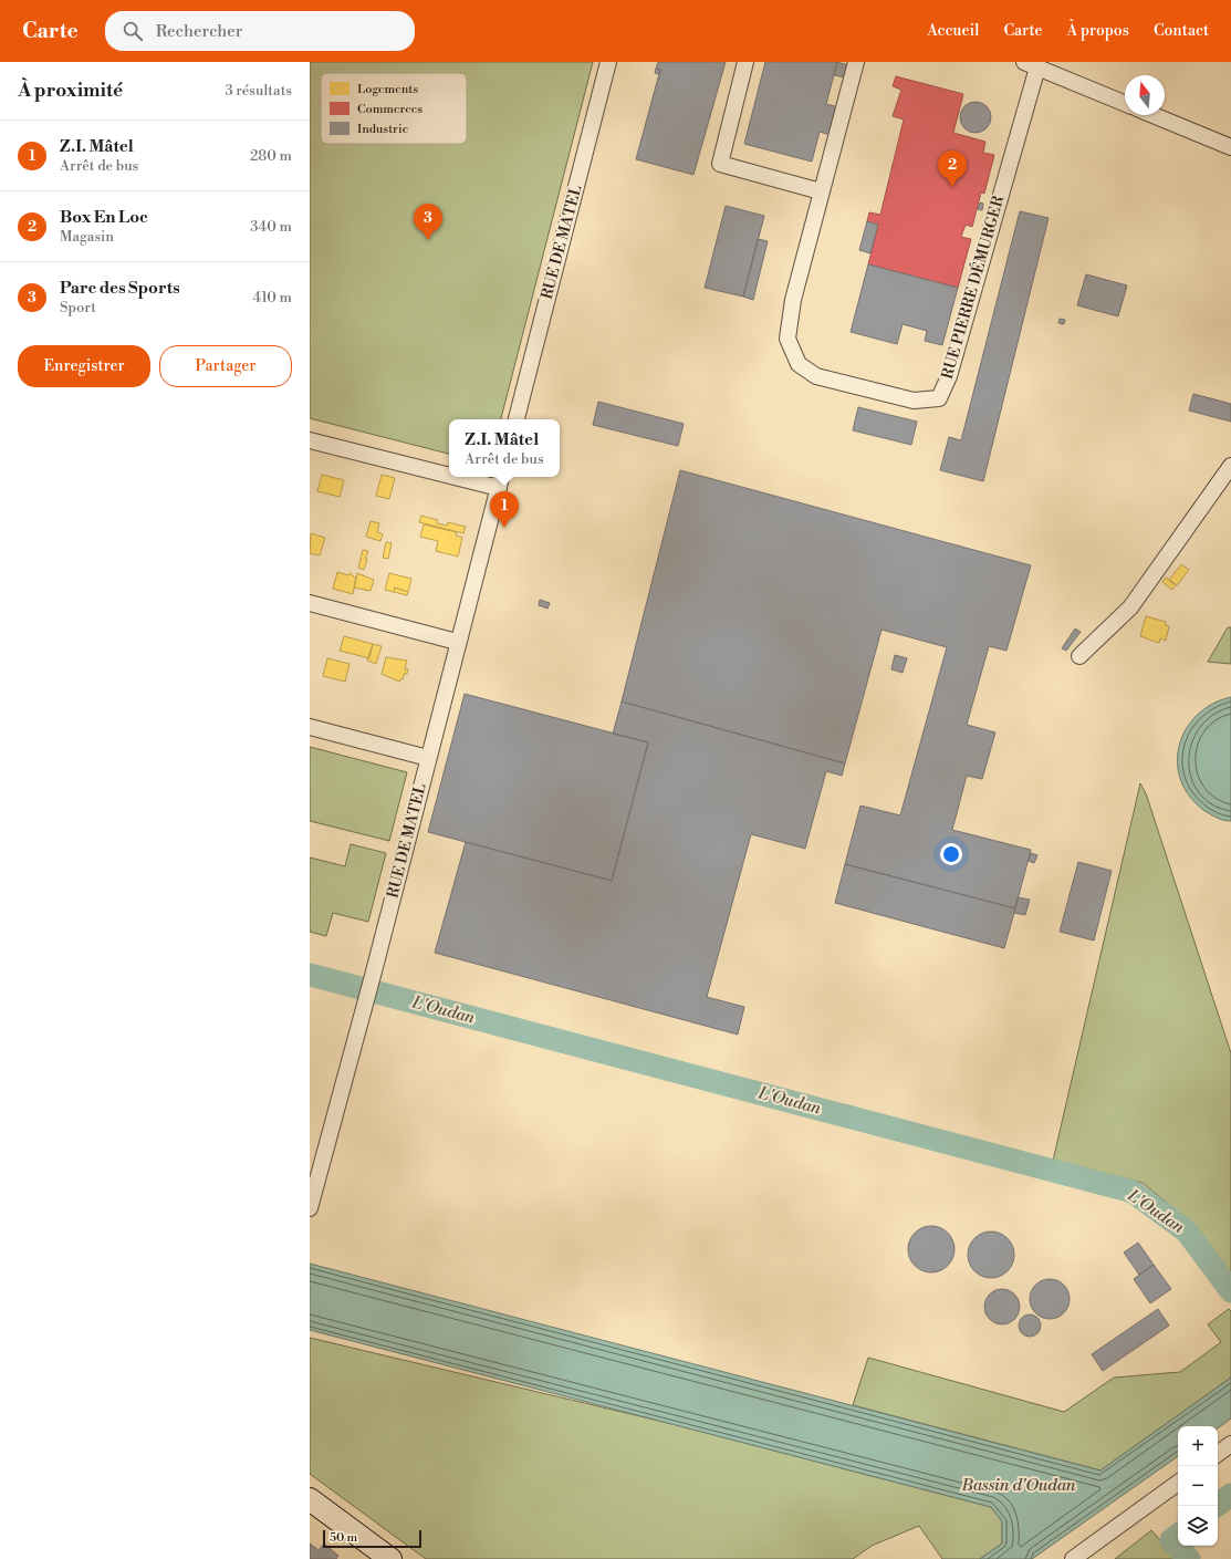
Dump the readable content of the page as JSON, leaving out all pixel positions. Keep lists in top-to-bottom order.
{
  "streets": {
    "street": ["RUE DE MATEL", "RUE PIERRE DÉMURGER"]
  },
  "water": ["L'Oudan", "Bassin d'Oudan"],
  "legend": ["Logements", "Commerces", "Industrie"],
  "scale_bar": "50 m",
  "north": "top",
  "page": {
    "header": "Carte",
    "search": "Rechercher",
    "nav": [
      "Accueil",
      "Carte",
      "À propos",
      "Contact"
    ],
    "heading": ["À proximité", "3 résultats"],
    "list": [
      {
        "mark": "1",
        "name": "Z.I. Mâtel",
        "note": "Arrêt de bus",
        "value": "280 m"
      },
      {
        "mark": "2",
        "name": "Box En Loc",
        "note": "Magasin",
        "value": "340 m"
      },
      {
        "mark": "3",
        "name": "Parc des Sports",
        "note": "Sport",
        "value": "410 m"
      }
    ],
    "pins": ["2", "3", "1"],
    "buttons": ["Enregistrer", "Partager"],
    "popup": ["Z.I. Mâtel", "Arrêt de bus"],
    "map_buttons": ["+", "−"],
    "scale": "50 m"
  }
}
